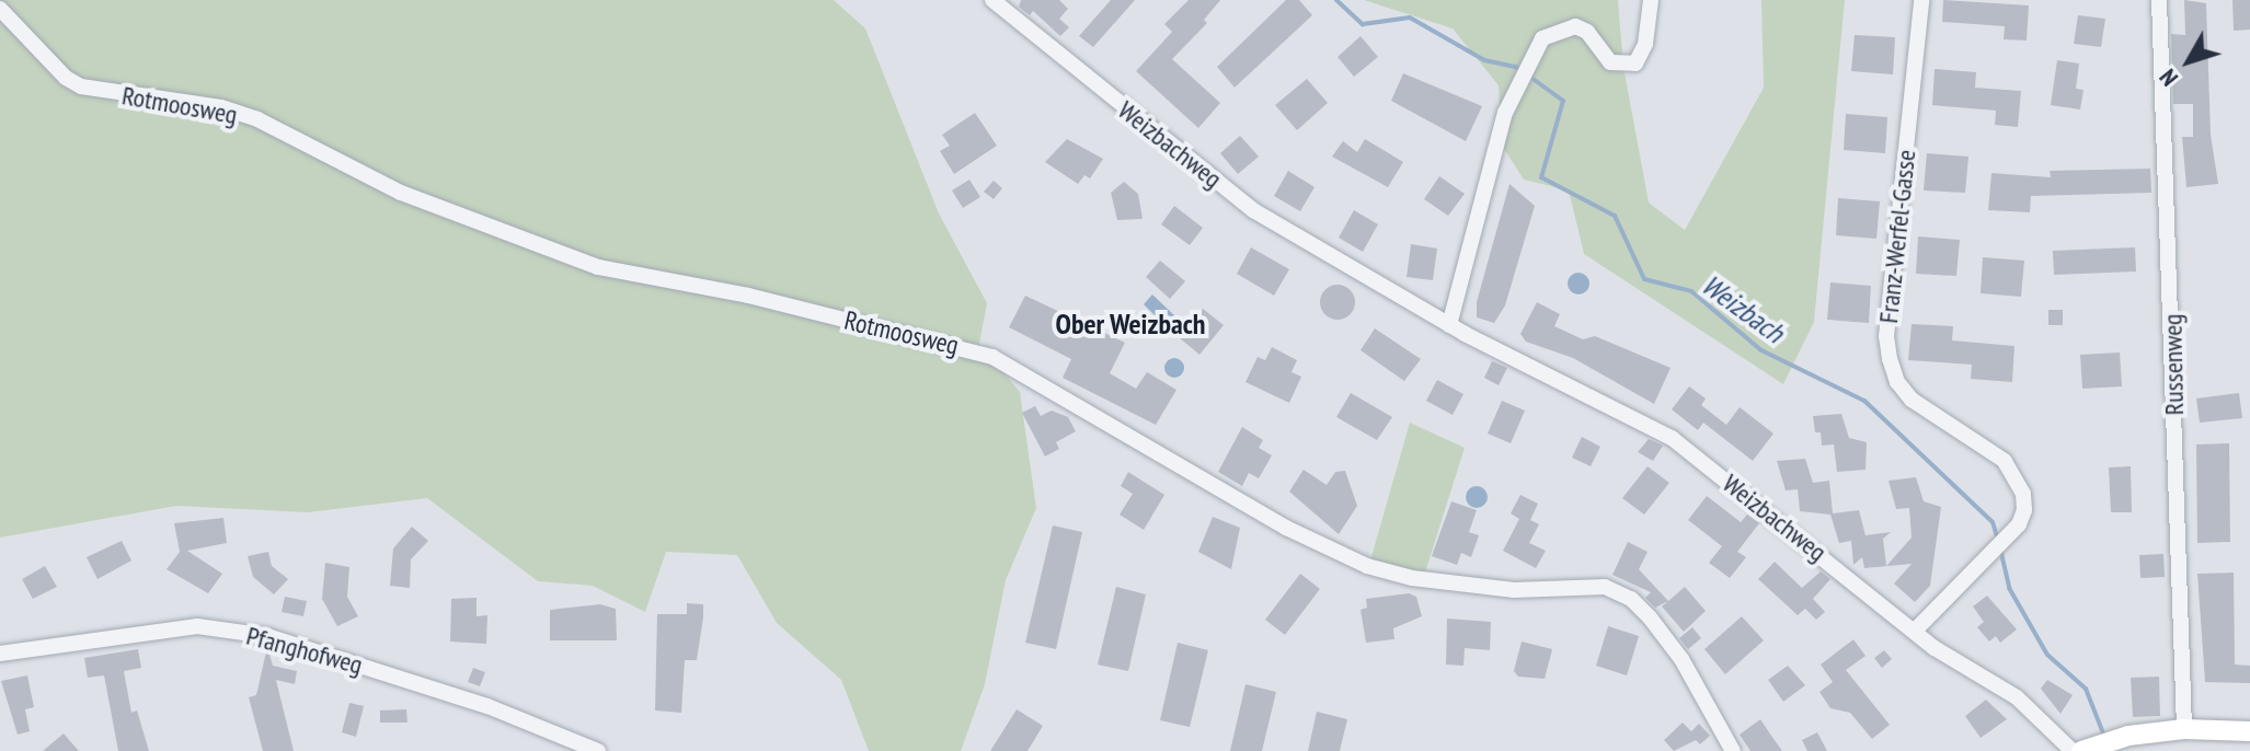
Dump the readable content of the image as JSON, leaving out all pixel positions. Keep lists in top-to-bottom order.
{
  "streets": {
    "street": [
      "Rotmoosweg",
      "Weizbachweg",
      "Franz-Werfel-Gasse",
      "Russenweg",
      "Pfanghofweg"
    ]
  },
  "crossings": [
    ["Weizbachweg", "Franz-Werfel-Gasse"]
  ],
  "districts": ["Ober Weizbach"],
  "water": ["Weizbach"],
  "north": "bottom left"
}
